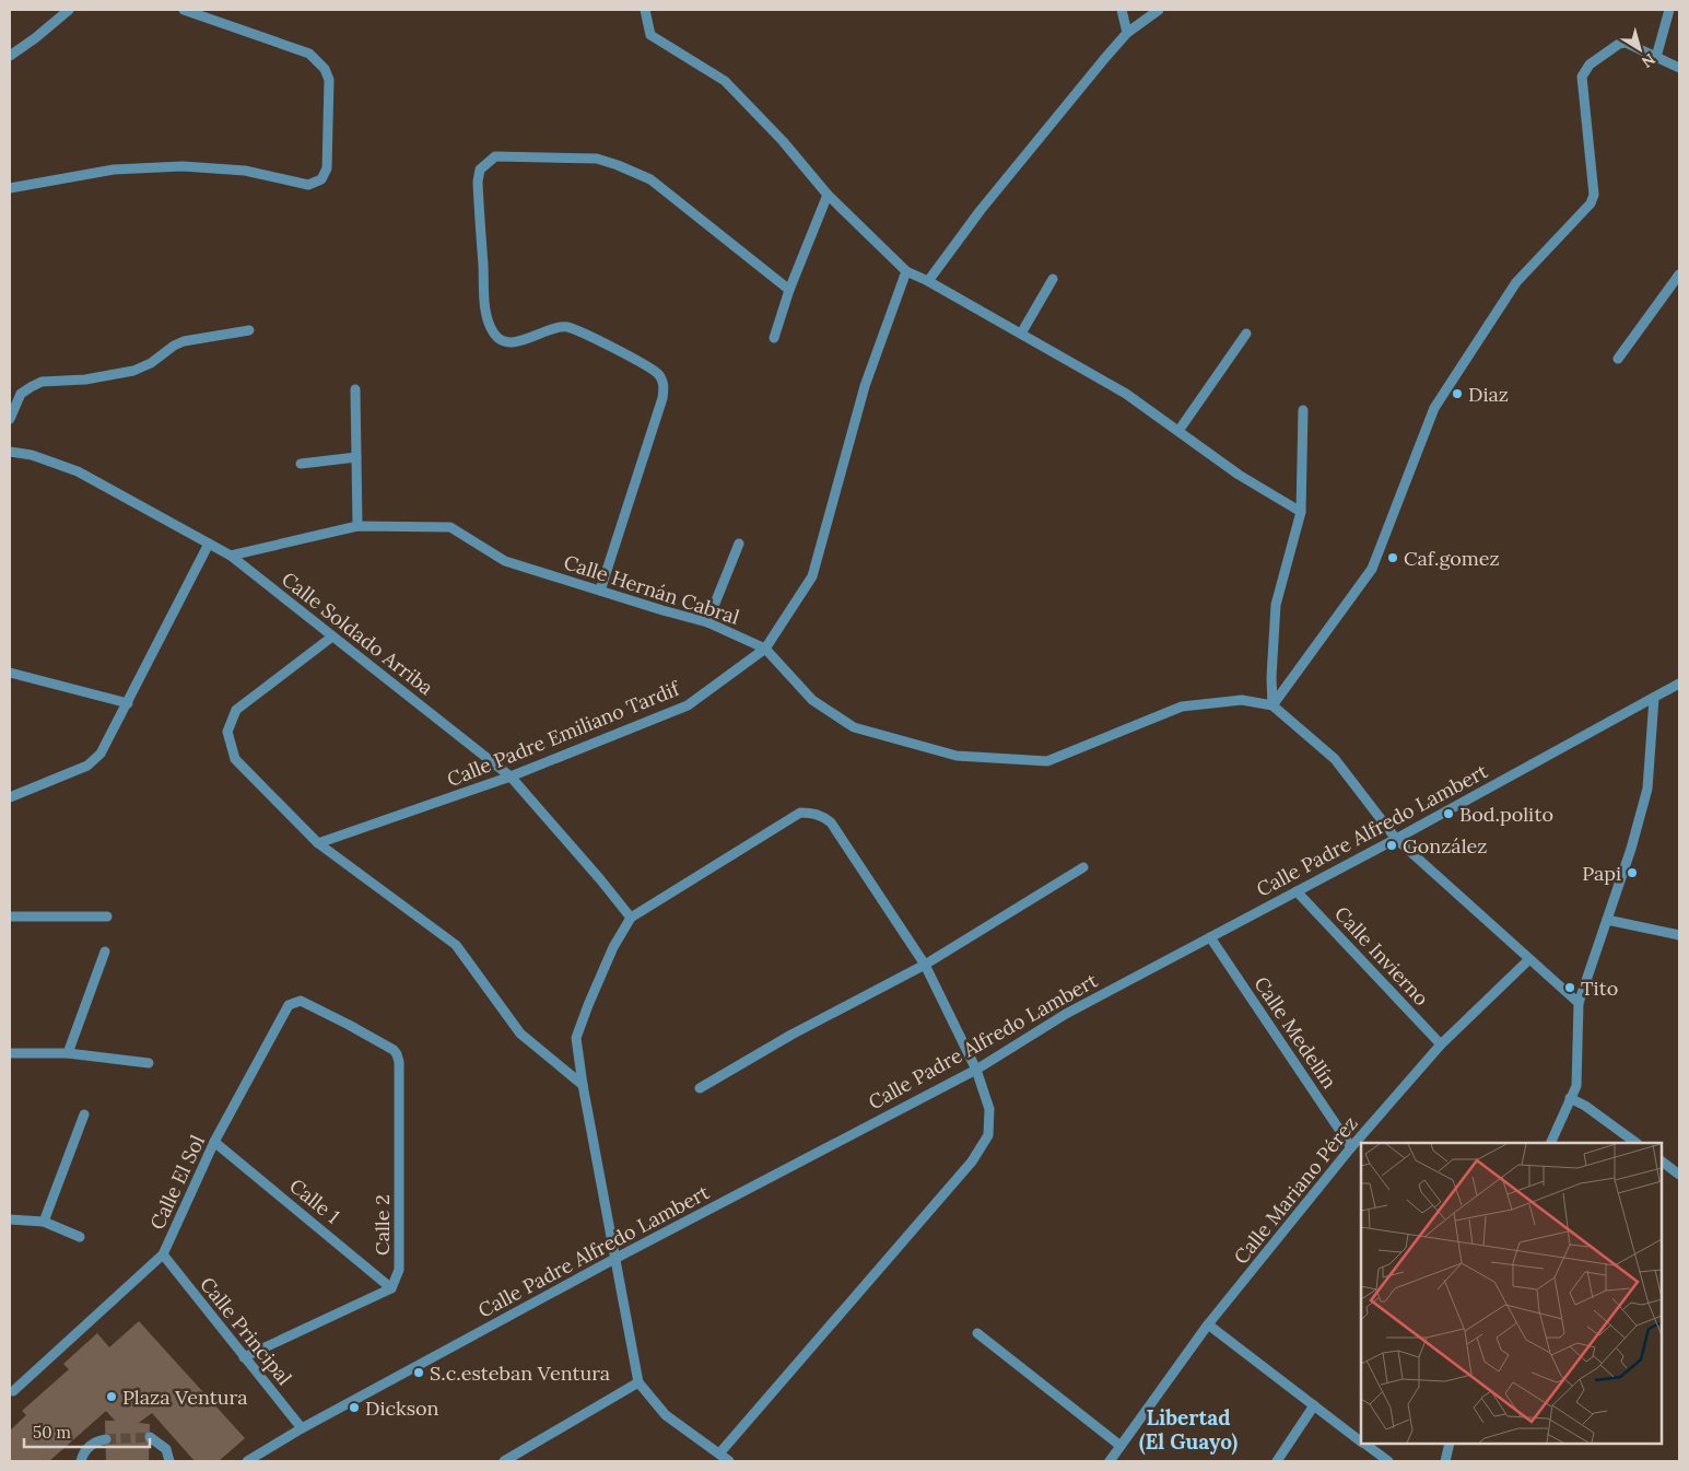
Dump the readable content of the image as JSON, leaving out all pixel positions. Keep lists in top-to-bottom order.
{
  "streets": {
    "street": [
      "Calle Hernán Cabral",
      "Calle Soldado Arriba",
      "Calle Padre Emiliano Tardif",
      "Calle Padre Alfredo Lambert",
      "Calle Invierno",
      "Calle Medellín",
      "Calle El Sol",
      "Calle Mariano Pérez",
      "Calle 1",
      "Calle 2",
      "Calle Principal"
    ]
  },
  "crossings": [
    ["Calle Hernán Cabral", "Calle Soldado Arriba"],
    ["Calle Hernán Cabral", "Calle Padre Emiliano Tardif"],
    ["Calle Soldado Arriba", "Calle Padre Emiliano Tardif"],
    ["Calle Padre Alfredo Lambert", "Calle Invierno"],
    ["Calle Padre Alfredo Lambert", "Calle Medellín"],
    ["Calle Padre Alfredo Lambert", "Calle Principal"],
    ["Calle Invierno", "Calle Mariano Pérez"],
    ["Calle Medellín", "Calle Mariano Pérez"],
    ["Calle El Sol", "Calle 1"],
    ["Calle El Sol", "Calle 2"],
    ["Calle El Sol", "Calle Principal"],
    ["Calle 1", "Calle 2"]
  ],
  "districts": ["Libertad (El Guayo)"],
  "places": [
    "Diaz",
    "Caf.gomez",
    "Bod.polito",
    "González",
    "Papi",
    "Tito",
    "S.c.esteban Ventura",
    "Plaza Ventura",
    "Dickson"
  ],
  "scale_bar": "50 m",
  "north": "bottom right"
}
